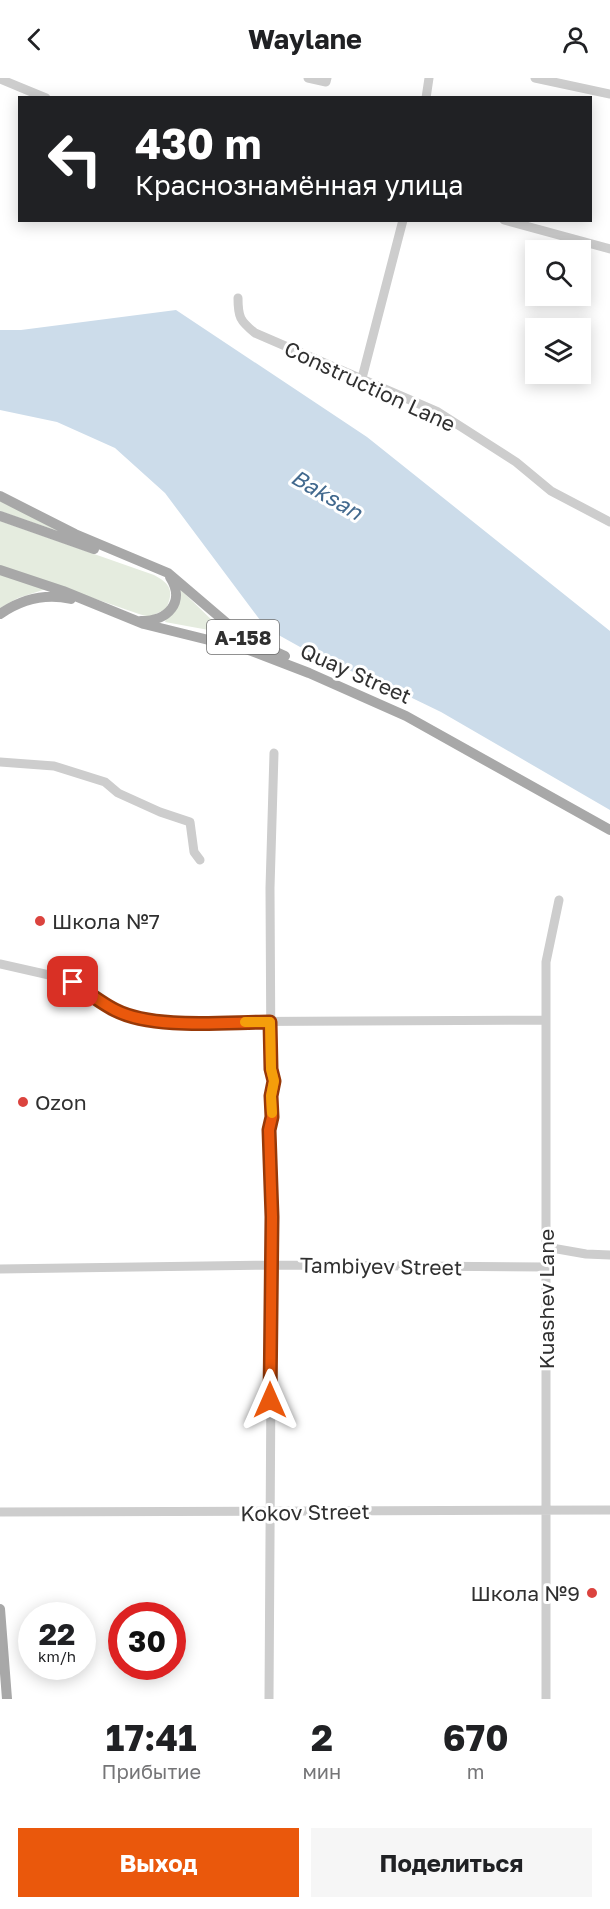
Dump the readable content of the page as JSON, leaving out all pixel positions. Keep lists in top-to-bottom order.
{
  "streets": {
    "main road": ["А-158", "Quay Street"],
    "street": [
      "Construction Lane",
      "Tambiyev Street",
      "Kuashev Lane",
      "Kokov Street"
    ]
  },
  "crossings": [
    ["А-158", "Quay Street"],
    ["Tambiyev Street", "Kuashev Lane"],
    ["Kuashev Lane", "Kokov Street"]
  ],
  "water": ["Baksan"],
  "places": ["Школа №7", "Ozon", "Школа №9"],
  "page": {
    "header": "Waylane",
    "turn": ["430 m", "Краснознамённая улица"],
    "speed": "22 km/h",
    "limit": "30",
    "eta": [
      "17:41",
      "Прибытие",
      "2",
      "мин",
      "670",
      "m"
    ],
    "buttons": ["Выход", "Поделиться"]
  }
}
